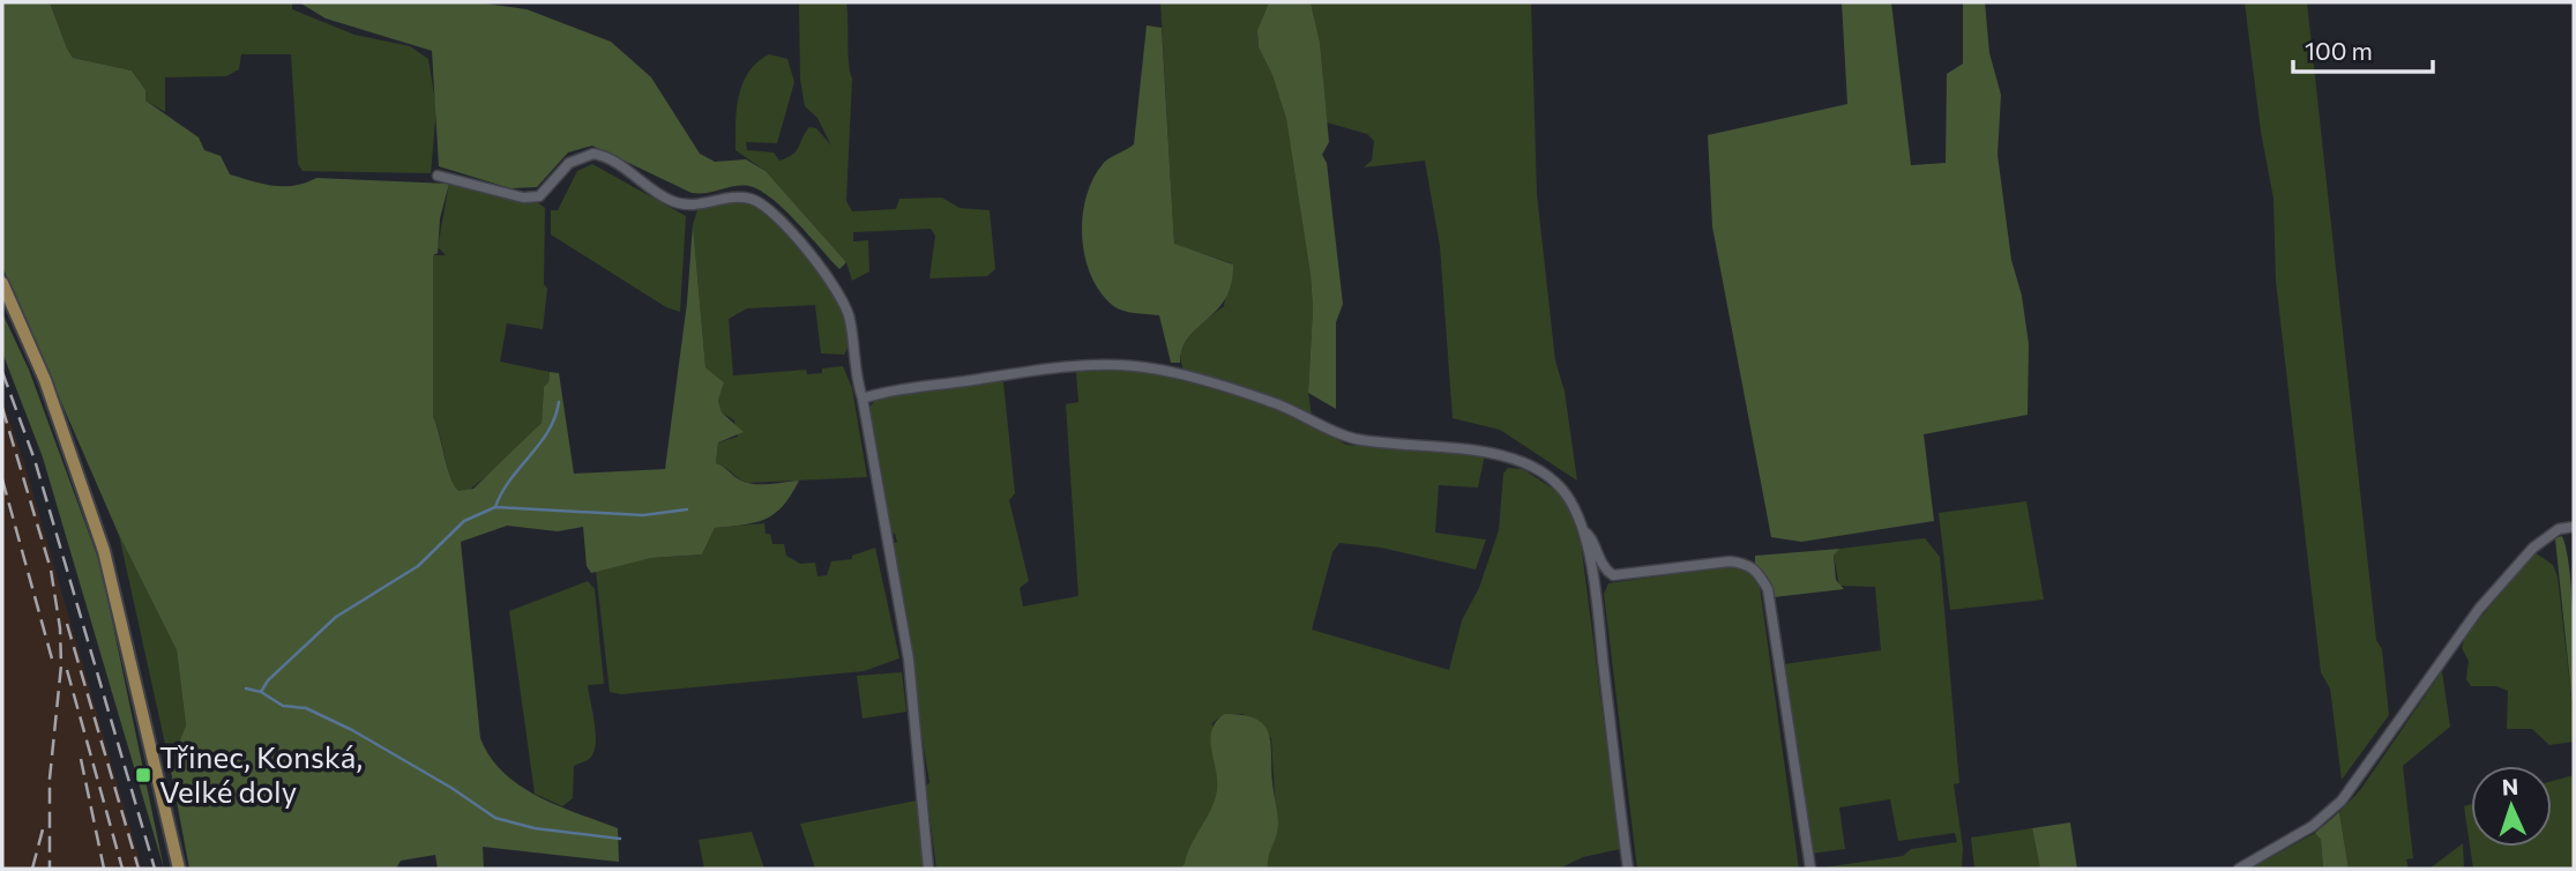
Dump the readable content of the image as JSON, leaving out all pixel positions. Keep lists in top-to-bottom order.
{
  "places": {
    "transit": ["Třinec, Konská, Velké doly"]
  },
  "scale_bar": "100 m",
  "north": "top"
}
